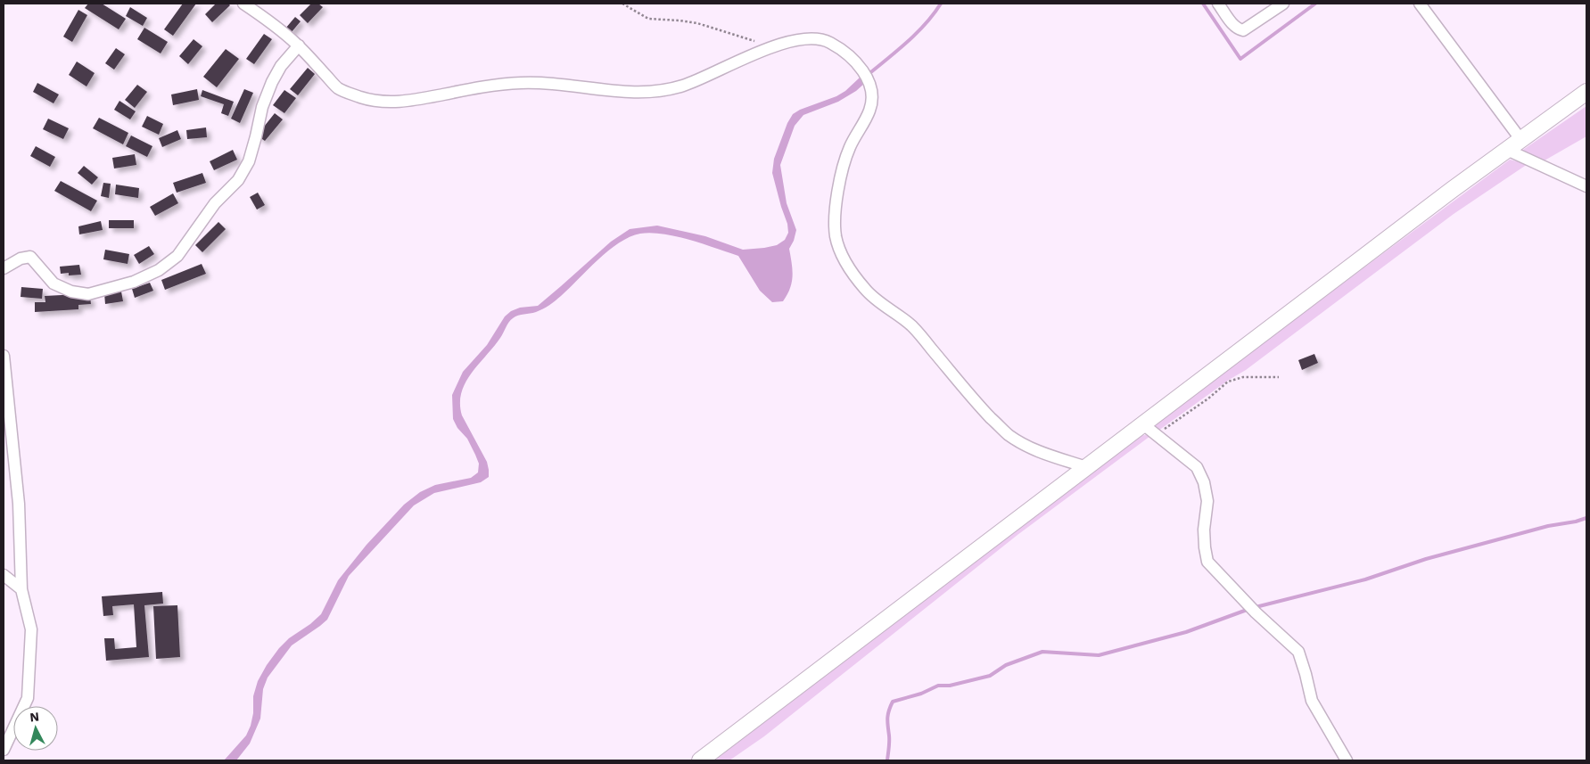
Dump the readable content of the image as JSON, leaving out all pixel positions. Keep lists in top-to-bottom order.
{
  "north": "top"
}
